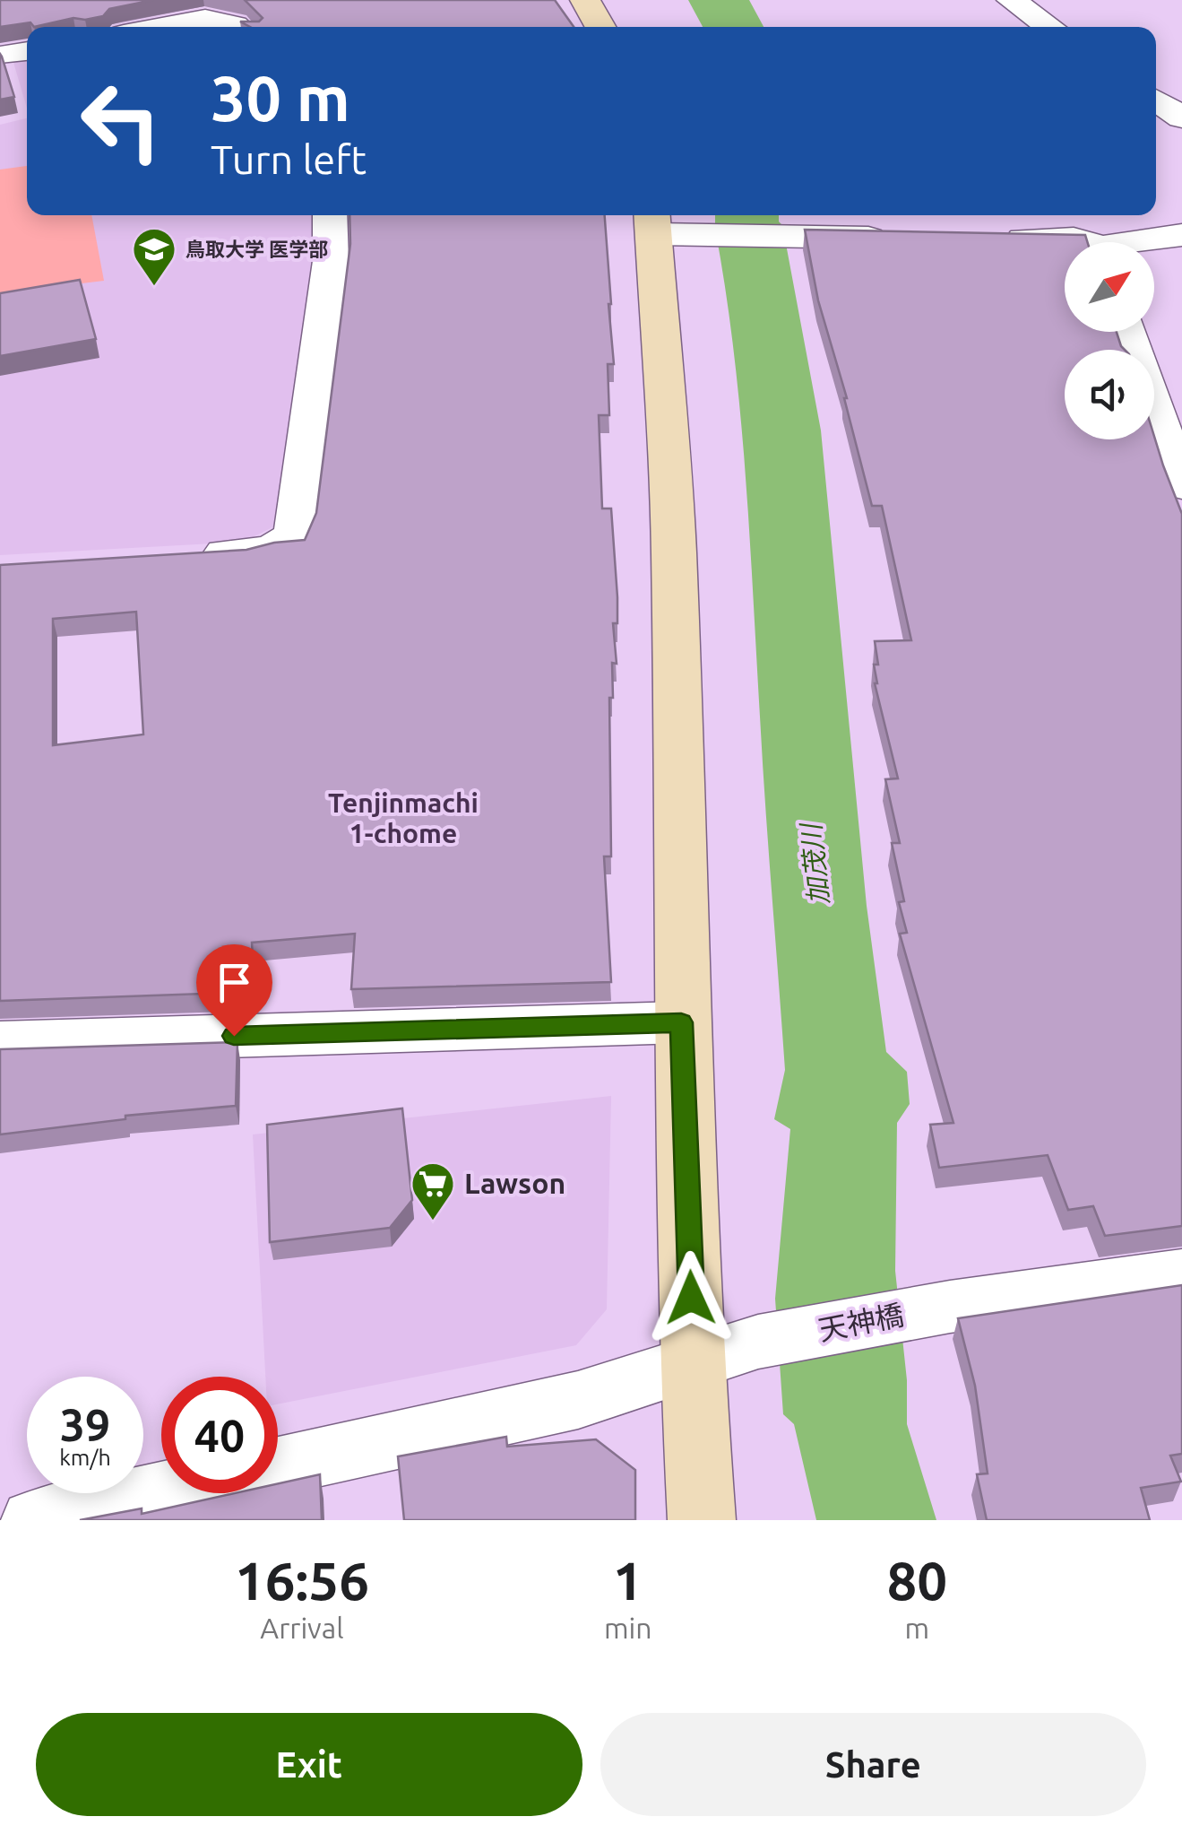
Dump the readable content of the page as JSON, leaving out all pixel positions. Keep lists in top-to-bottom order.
{
  "streets": {
    "street": ["天神橋"]
  },
  "districts": ["Tenjinmachi 1-chome"],
  "water": ["加茂川"],
  "places": {
    "school or university": ["鳥取大学 医学部"],
    "supermarket": ["Lawson"]
  },
  "north": "top right",
  "page": {
    "turn": ["30 m", "Turn left"],
    "speed": "39 km/h",
    "limit": "40",
    "eta": [
      "16:56",
      "Arrival",
      "1",
      "min",
      "80",
      "m"
    ],
    "buttons": ["Exit", "Share"]
  }
}
